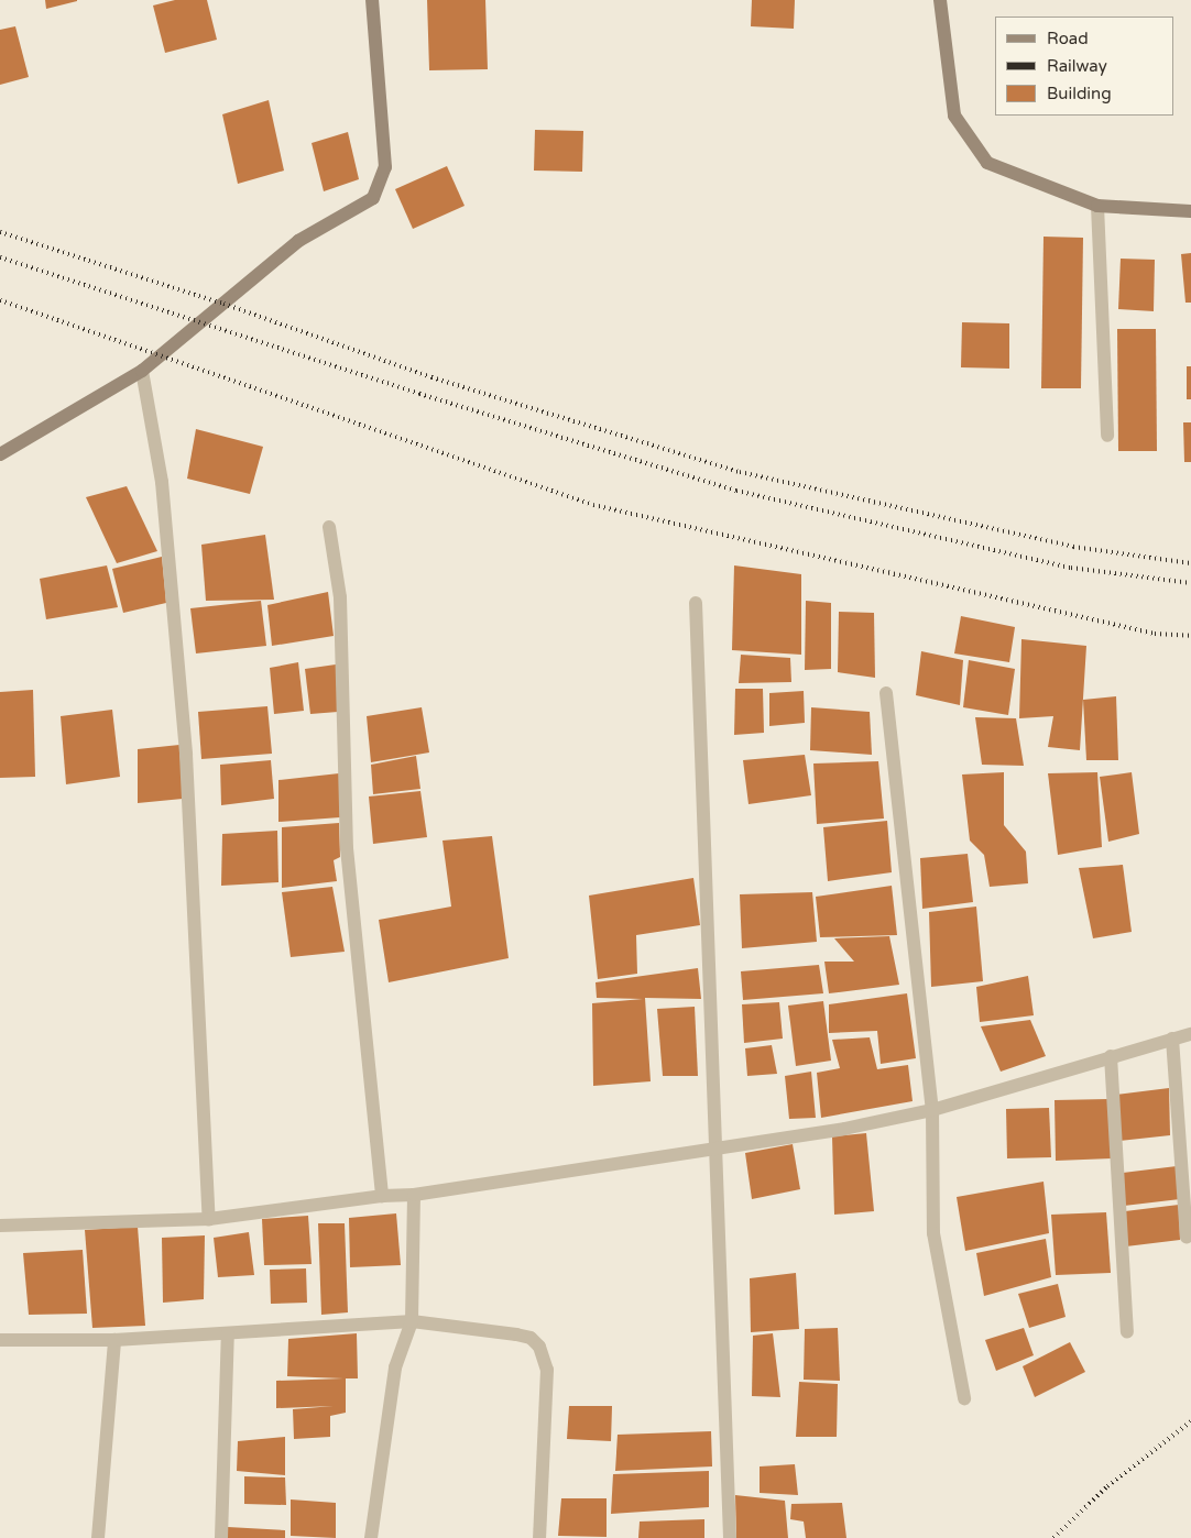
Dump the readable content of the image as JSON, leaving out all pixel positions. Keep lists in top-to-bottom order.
{
  "legend": ["Road", "Railway", "Building"]
}
